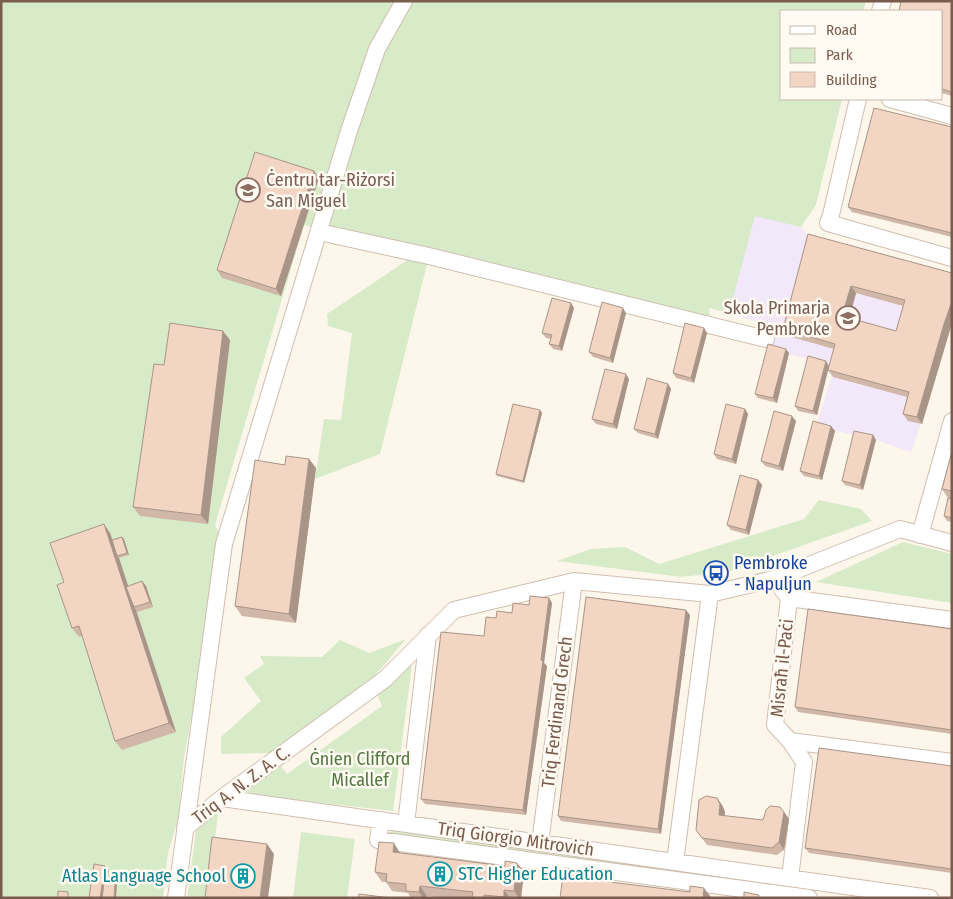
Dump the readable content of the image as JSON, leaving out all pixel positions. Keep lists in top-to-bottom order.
{
  "streets": {
    "street": [
      "Misraħ il-Paċi",
      "Triq Ferdinand Grech",
      "Triq A. N. Z. A. C.",
      "Triq Giorgio Mitrovich"
    ]
  },
  "crossings": [
    ["Misraħ il-Paċi", "Triq Giorgio Mitrovich"],
    ["Triq Ferdinand Grech", "Triq A. N. Z. A. C."],
    ["Triq Ferdinand Grech", "Triq Giorgio Mitrovich"],
    ["Triq A. N. Z. A. C.", "Triq Giorgio Mitrovich"]
  ],
  "parks": ["Ġnien Clifford Micallef"],
  "places": {
    "school or university": ["Ċentru tar-Riżorsi San Miguel", "Skola Primarja Pembroke"],
    "bus stop": ["Pembroke - Napuljun"],
    "building": ["STC Higher Education", "Atlas Language School"]
  },
  "legend": ["Road", "Park", "Building"]
}
